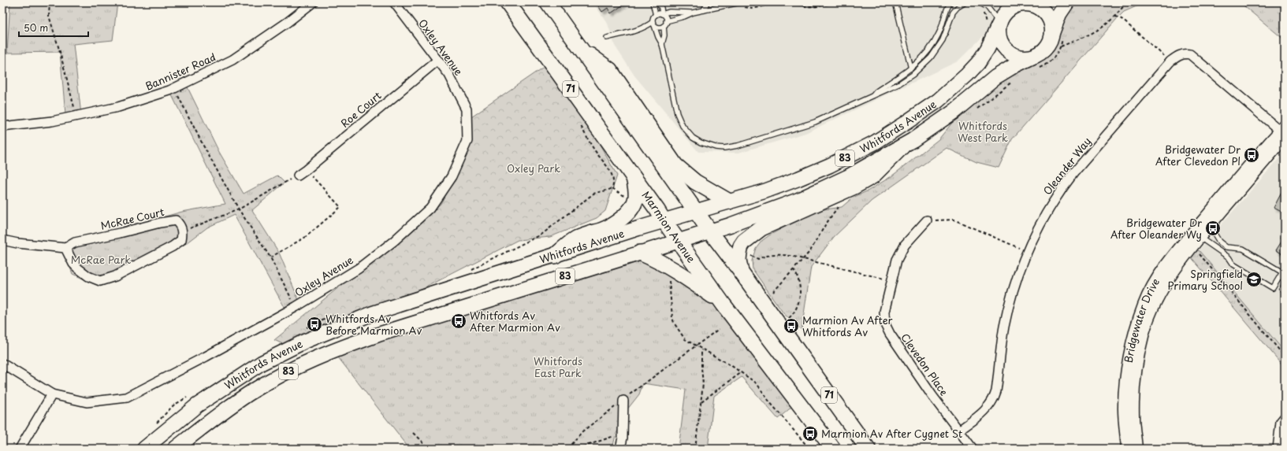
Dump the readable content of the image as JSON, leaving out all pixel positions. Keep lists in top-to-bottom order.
{
  "streets": {
    "highway": ["71", "Marmion Avenue"],
    "main road": ["Whitfords Avenue", "83"],
    "street": [
      "Oxley Avenue",
      "Bannister Road",
      "Roe Court",
      "Oleander Way",
      "McRae Court",
      "Bridgewater Drive",
      "Clevedon Place"
    ]
  },
  "crossings": [
    ["Oxley Avenue", "Roe Court"],
    ["71", "Whitfords Avenue"],
    ["Whitfords Avenue", "83"],
    ["Whitfords Avenue", "Marmion Avenue"],
    ["Oleander Way", "Bridgewater Drive"],
    ["Oleander Way", "Clevedon Place"]
  ],
  "parks": [
    "Whitfords West Park",
    "Oxley Park",
    "McRae Park",
    "Whitfords East Park"
  ],
  "places": {
    "bus stop": [
      "Bridgewater Dr After Clevedon Pl",
      "Bridgewater Dr After Oleander Wy",
      "Whitfords Av After Marmion Av",
      "Whitfords Av Before Marmion Av",
      "Marmion Av After Whitfords Av",
      "Marmion Av After Cygnet St"
    ],
    "school or university": ["Springfield Primary School"]
  },
  "scale_bar": "50 m"
}
